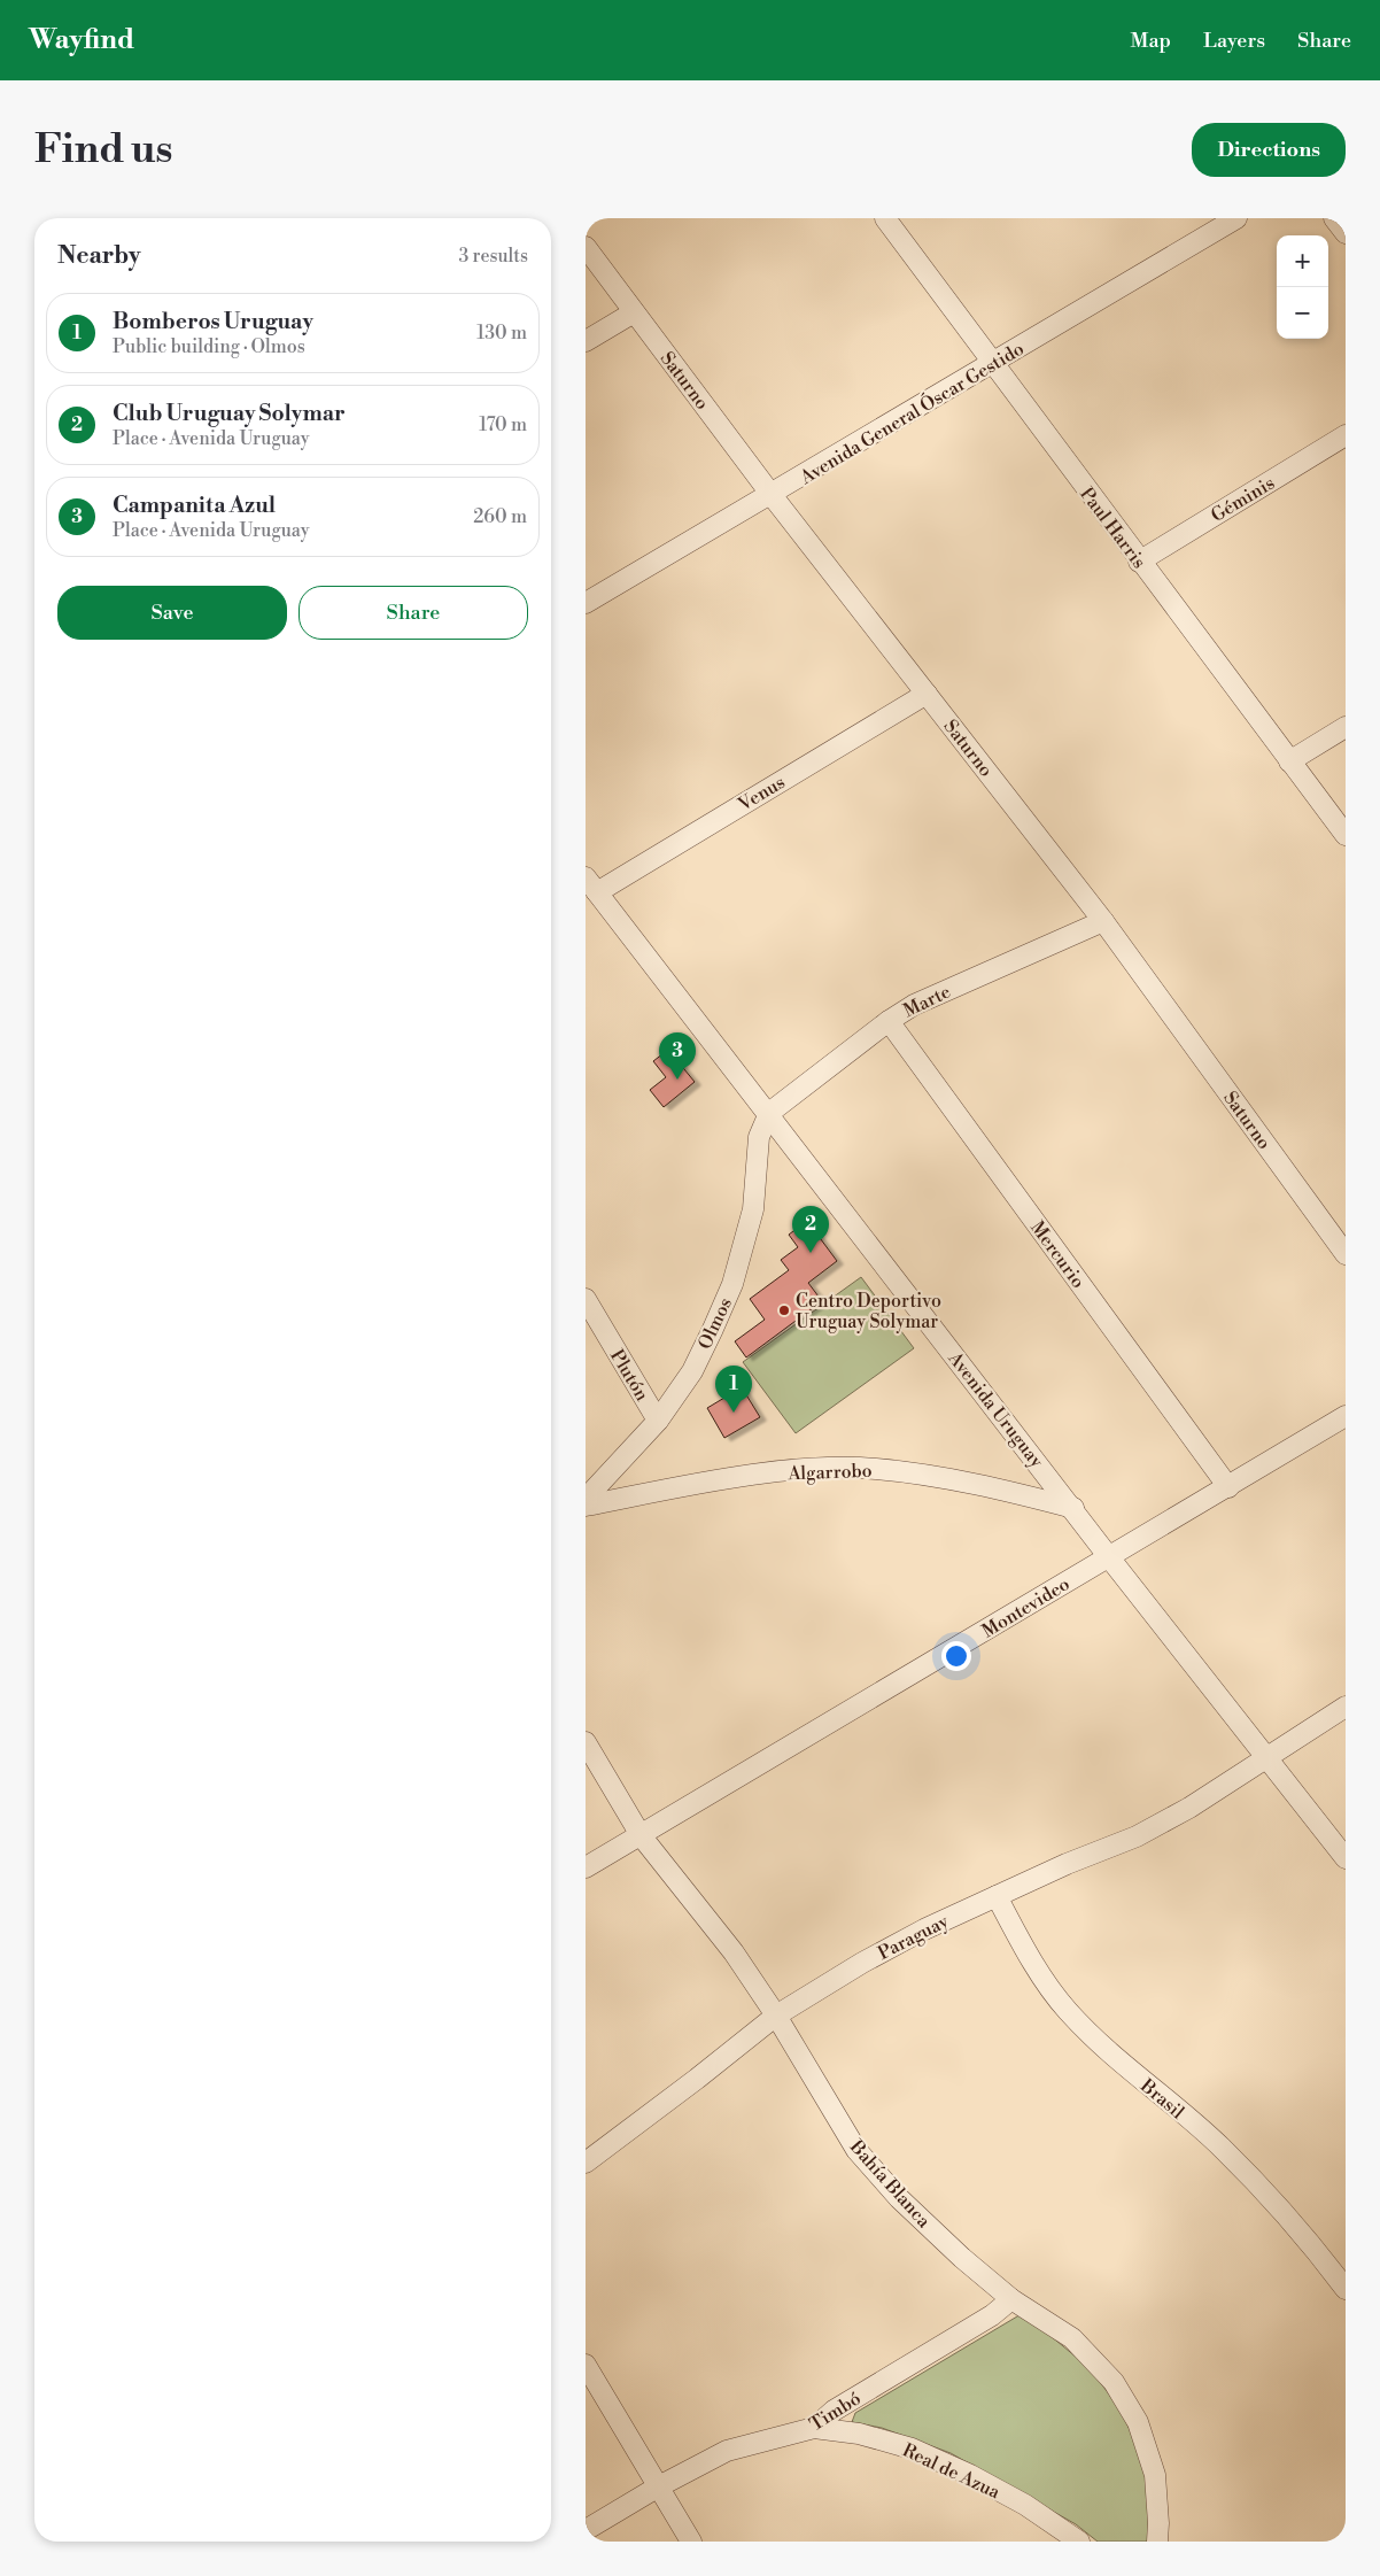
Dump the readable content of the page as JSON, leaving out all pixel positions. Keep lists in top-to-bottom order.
{
  "streets": {
    "street": [
      "Saturno",
      "Avenida General Óscar Gestido",
      "Géminis",
      "Paul Harris",
      "Venus",
      "Marte",
      "Mercurio",
      "Olmos",
      "Plutón",
      "Avenida Uruguay",
      "Algarrobo",
      "Montevideo",
      "Paraguay",
      "Brasil",
      "Bahía Blanca",
      "Timbó",
      "Real de Azua"
    ]
  },
  "crossings": [
    ["Saturno", "Avenida General Óscar Gestido"],
    ["Saturno", "Venus"],
    ["Saturno", "Marte"],
    ["Avenida General Óscar Gestido", "Paul Harris"],
    ["Géminis", "Paul Harris"],
    ["Venus", "Avenida Uruguay"],
    ["Marte", "Mercurio"],
    ["Marte", "Olmos"],
    ["Marte", "Avenida Uruguay"],
    ["Mercurio", "Montevideo"],
    ["Olmos", "Plutón"],
    ["Olmos", "Avenida Uruguay"],
    ["Avenida Uruguay", "Algarrobo"],
    ["Avenida Uruguay", "Montevideo"],
    ["Avenida Uruguay", "Paraguay"],
    ["Montevideo", "Bahía Blanca"],
    ["Paraguay", "Brasil"],
    ["Paraguay", "Bahía Blanca"],
    ["Bahía Blanca", "Timbó"],
    ["Timbó", "Real de Azua"]
  ],
  "places": ["Centro Deportivo Uruguay Solymar"],
  "page": {
    "header": "Wayfind",
    "nav": ["Map", "Layers", "Share"],
    "buttons": [
      "Directions",
      ["Save", "Share"]
    ],
    "title": "Find us",
    "heading": ["Nearby", "3 results"],
    "map_buttons": ["+", "−"],
    "list": [
      {
        "mark": "1",
        "name": "Bomberos Uruguay",
        "note": "Public building · Olmos",
        "value": "130 m"
      },
      {
        "mark": "2",
        "name": "Club Uruguay Solymar",
        "note": "Place · Avenida Uruguay",
        "value": "170 m"
      },
      {
        "mark": "3",
        "name": "Campanita Azul",
        "note": "Place · Avenida Uruguay",
        "value": "260 m"
      }
    ],
    "pins": ["3", "2", "1"]
  }
}
